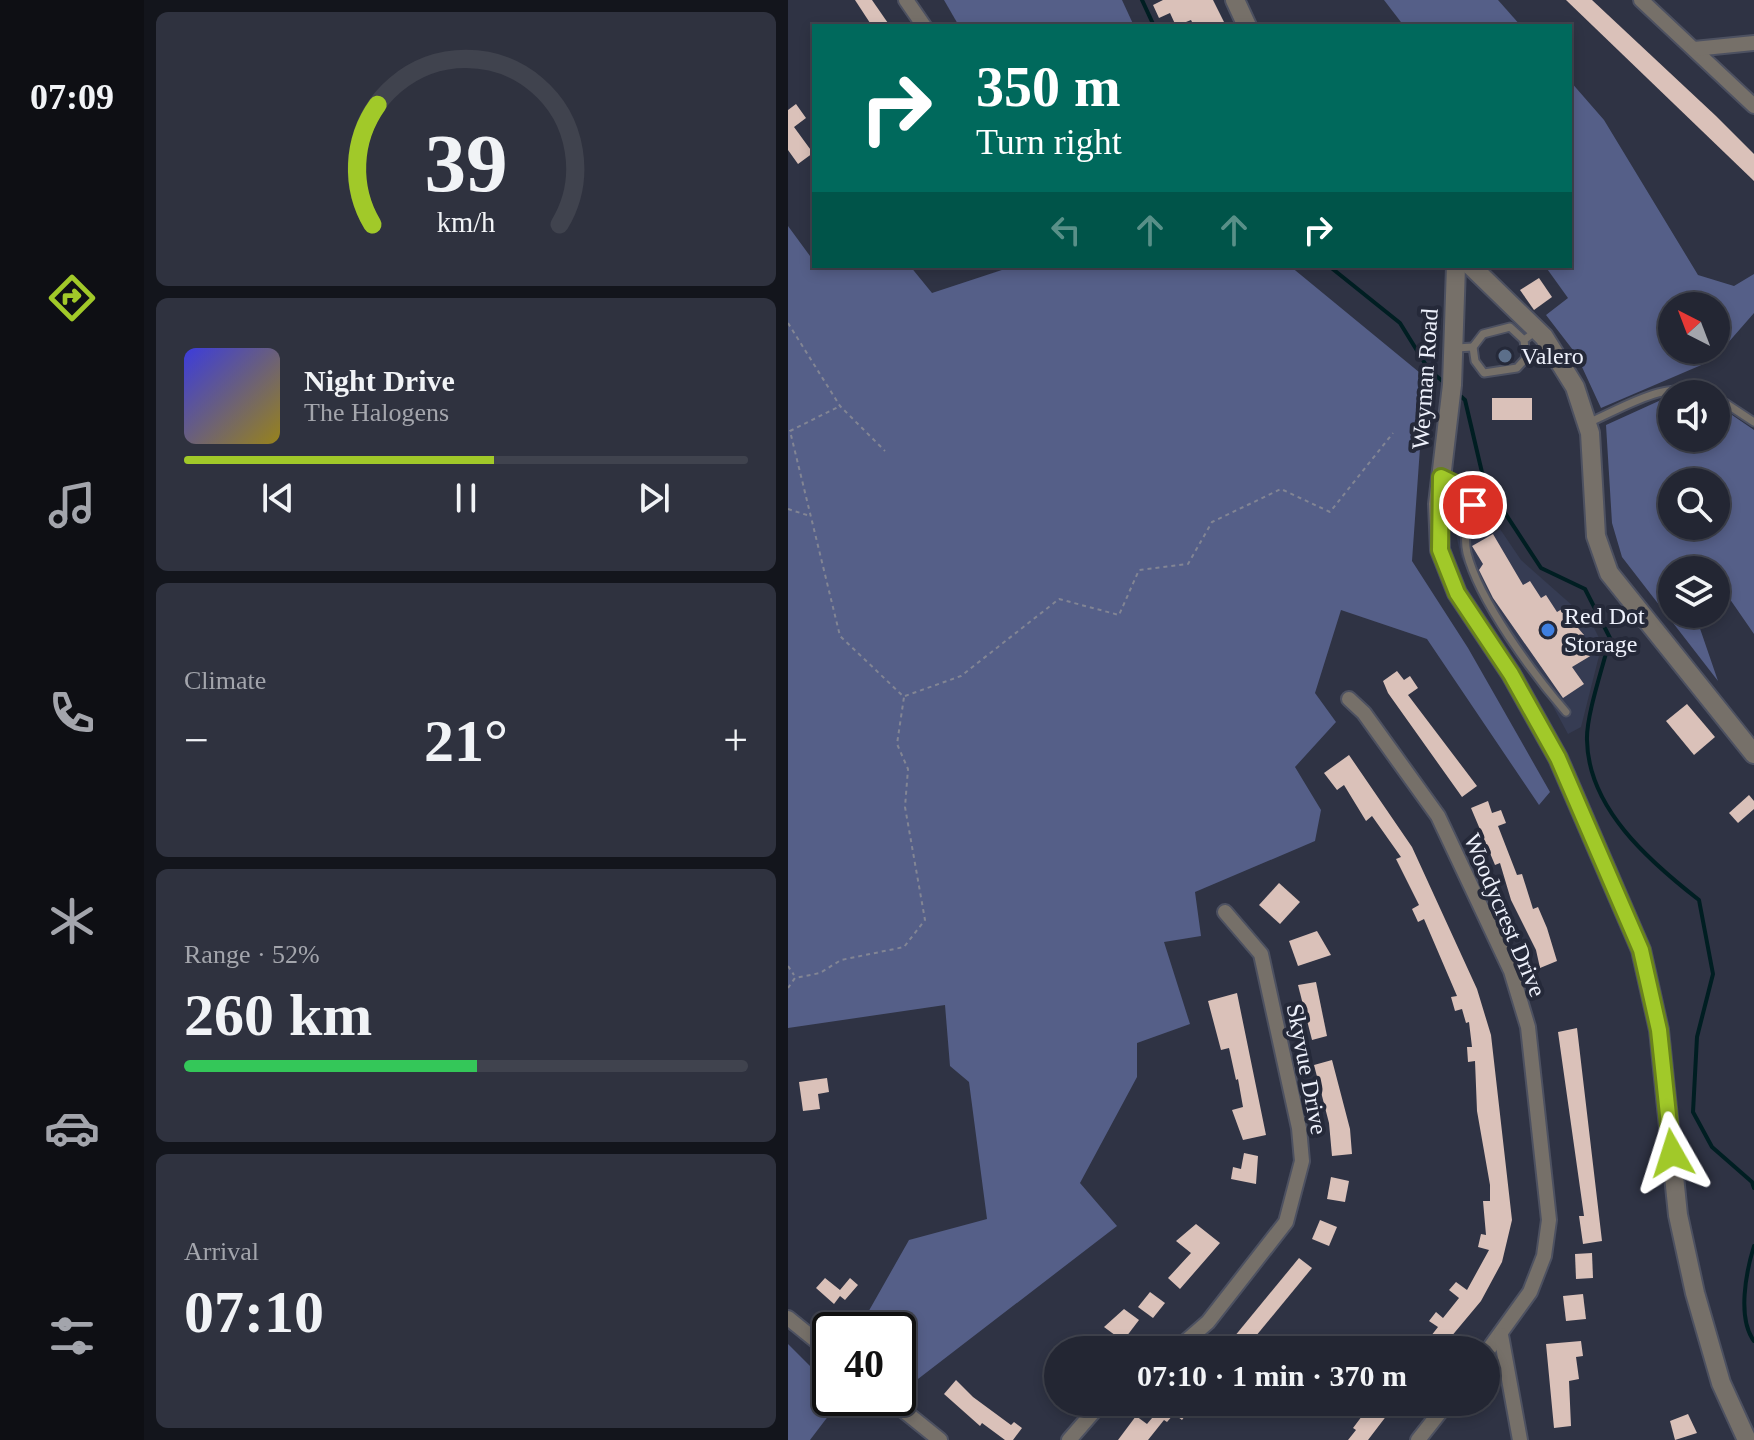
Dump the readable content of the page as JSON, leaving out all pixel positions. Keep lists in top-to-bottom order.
{
  "streets": {
    "street": ["Weyman Road", "Woodycrest Drive", "Skyvue Drive"]
  },
  "places": ["Valero", "Red Dot Storage"],
  "north": "top left",
  "page": {
    "tabs": "07:09",
    "turn": ["350 m", "Turn right"],
    "song": ["Night Drive", "The Halogens"],
    "tile": [
      "Climate",
      ["Range · 52%", "260 km"],
      ["Arrival", "07:10"]
    ],
    "heat": ["−", "21°", "+"],
    "limit": "40",
    "trip": "07:10 · 1 min · 370 m",
    "gauge": ["39", "km/h"]
  }
}
